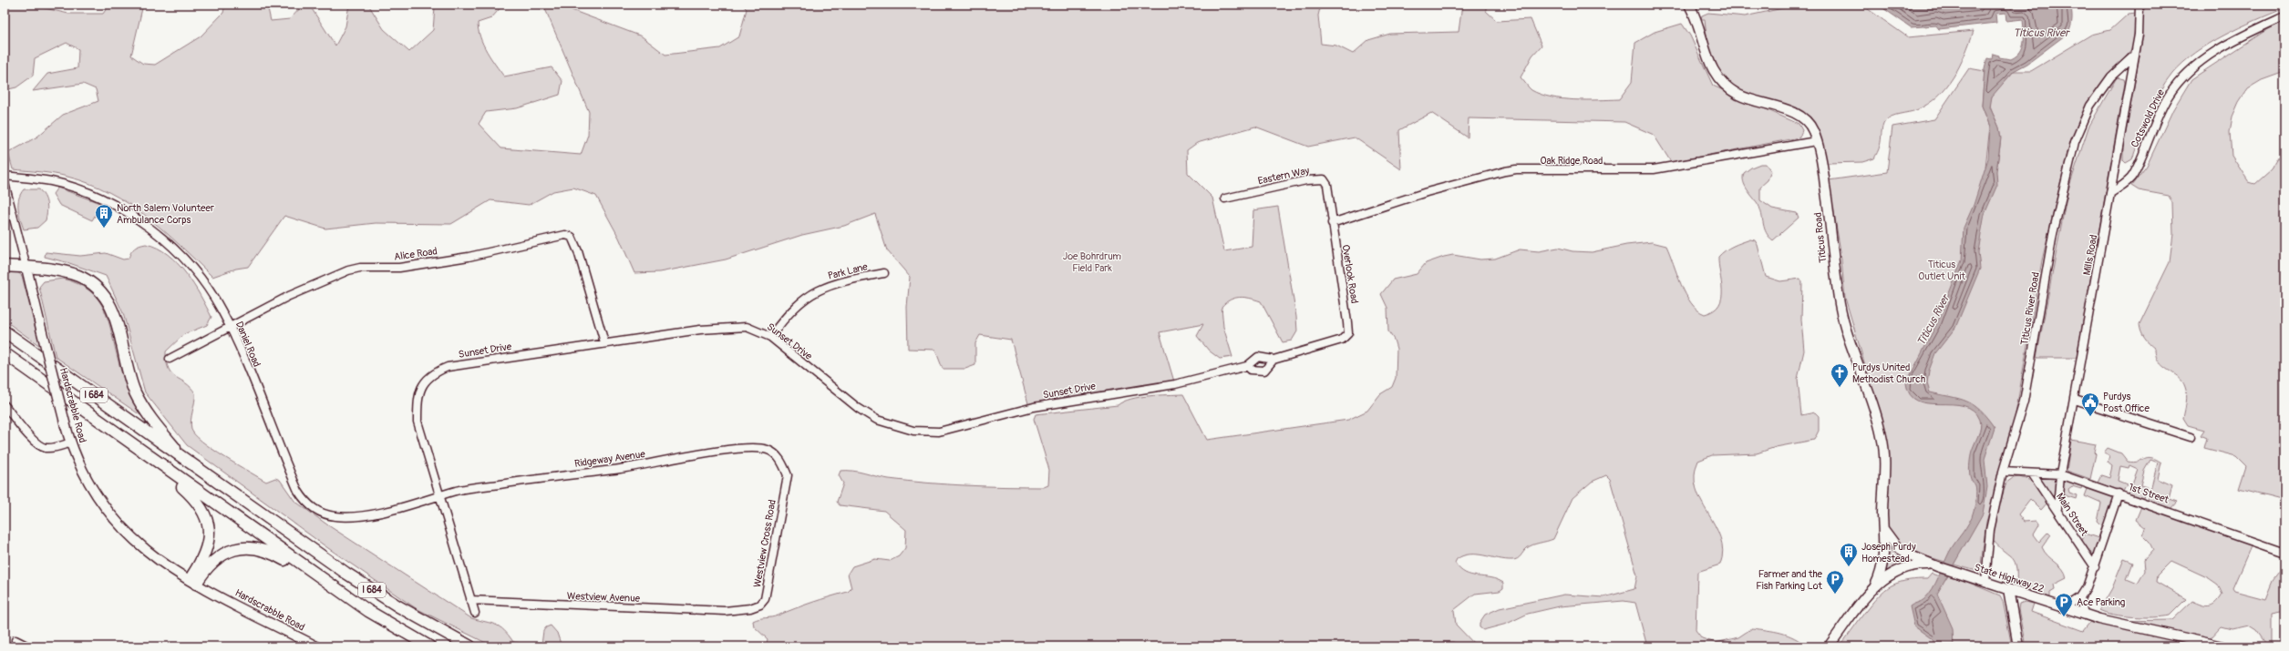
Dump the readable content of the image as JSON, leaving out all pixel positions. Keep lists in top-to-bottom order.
{
  "streets": {
    "highway": ["I 684"],
    "main road": ["Titicus Road", "Hardscrabble Road", "State Highway 22"],
    "street": [
      "Cotswold Drive",
      "Oak Ridge Road",
      "Eastern Way",
      "Alice Road",
      "Mills Road",
      "Park Lane",
      "Overlook Road",
      "Titicus River Road",
      "Sunset Drive",
      "Daniel Road",
      "Ridgeway Avenue",
      "1st Street",
      "Main Street",
      "Westview Cross Road",
      "Westview Avenue"
    ]
  },
  "crossings": [
    ["Cotswold Drive", "Mills Road"],
    ["Oak Ridge Road", "Eastern Way"],
    ["Oak Ridge Road", "Titicus Road"],
    ["Oak Ridge Road", "Overlook Road"],
    ["Eastern Way", "Overlook Road"],
    ["Alice Road", "Sunset Drive"],
    ["Alice Road", "Daniel Road"],
    ["Mills Road", "Titicus River Road"],
    ["Mills Road", "1st Street"],
    ["Mills Road", "Main Street"],
    ["Park Lane", "Sunset Drive"],
    ["Overlook Road", "Sunset Drive"],
    ["Titicus River Road", "1st Street"],
    ["Titicus River Road", "State Highway 22"],
    ["Sunset Drive", "Daniel Road"],
    ["Sunset Drive", "Ridgeway Avenue"],
    ["Sunset Drive", "Westview Avenue"],
    ["Daniel Road", "Ridgeway Avenue"],
    ["Ridgeway Avenue", "Westview Cross Road"],
    ["1st Street", "Main Street"],
    ["Westview Cross Road", "Westview Avenue"]
  ],
  "water": ["Titicus River"],
  "parks": ["Joe Bohrdrum Field Park", "Titicus Outlet Unit"],
  "places": {
    "building": ["North Salem Volunteer Ambulance Corps", "Joseph Purdy Homestead"],
    "church": ["Purdys United Methodist Church"],
    "public building": ["Purdys Post Office"],
    "parking": ["Farmer and the Fish Parking Lot", "Ace Parking"]
  }
}
